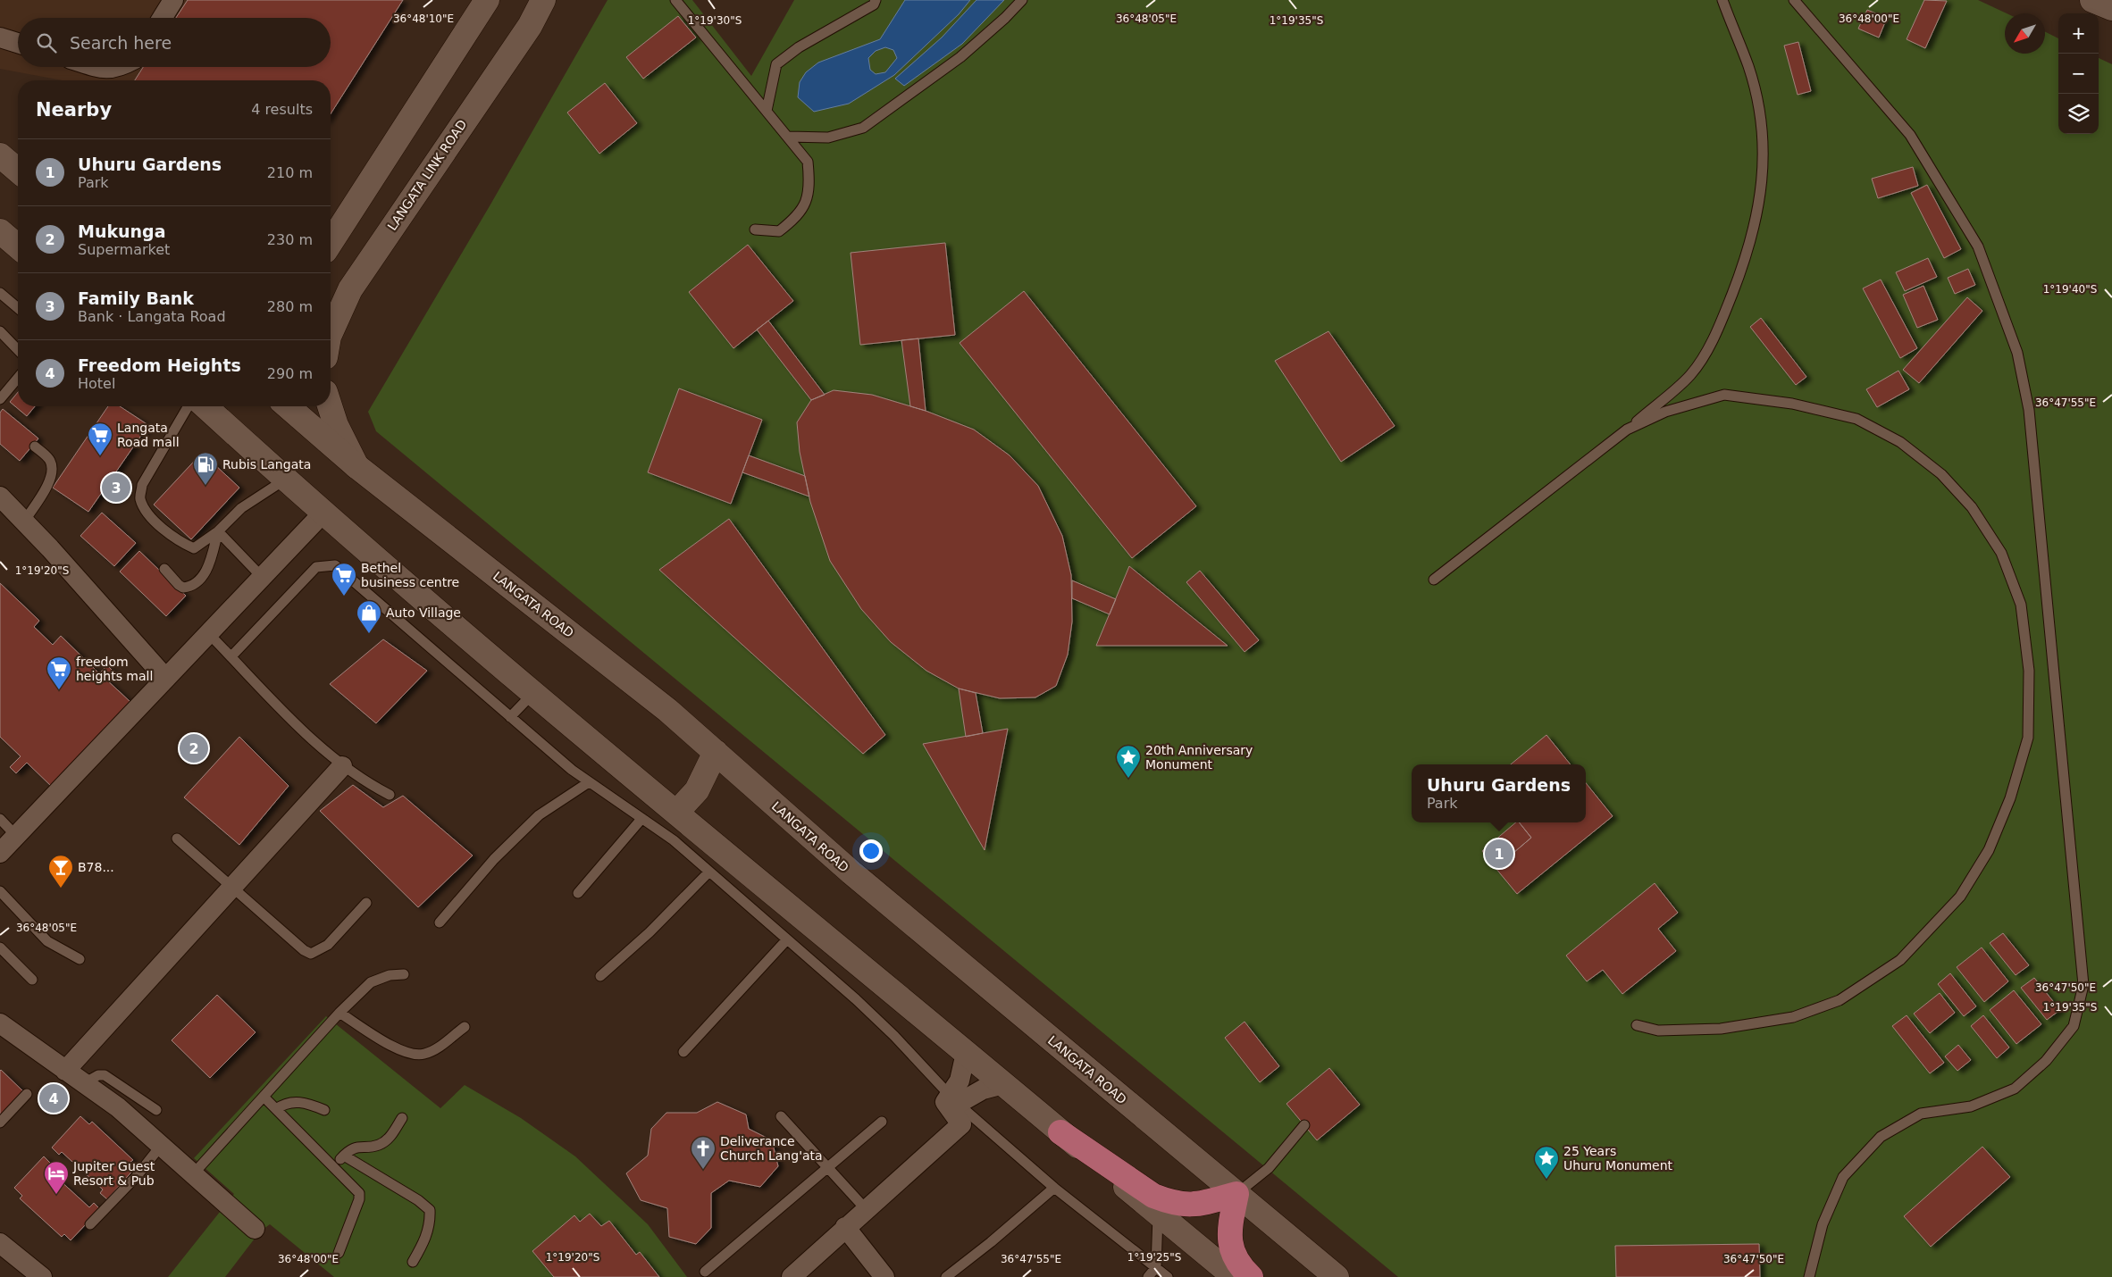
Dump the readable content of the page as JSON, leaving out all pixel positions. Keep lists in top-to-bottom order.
{
  "streets": {
    "main road": ["LANGATA LINK ROAD", "LANGATA ROAD"]
  },
  "places": {
    "supermarket": ["Langata Road mall", "Bethel business centre", "freedom heights mall"],
    "fuel station": ["Rubis Langata"],
    "shop": ["Auto Village"],
    "place": ["20th Anniversary Monument", "25 Years Uhuru Monument"],
    "bar": ["B78..."],
    "church": ["Deliverance Church Lang'ata"],
    "hotel": ["Jupiter Guest Resort & Pub"]
  },
  "north": "bottom left",
  "page": {
    "map_buttons": ["+", "−"],
    "search": "Search here",
    "heading": ["Nearby", "4 results"],
    "list": [
      {
        "mark": "1",
        "name": "Uhuru Gardens",
        "note": "Park",
        "value": "210 m"
      },
      {
        "mark": "2",
        "name": "Mukunga",
        "note": "Supermarket",
        "value": "230 m"
      },
      {
        "mark": "3",
        "name": "Family Bank",
        "note": "Bank · Langata Road",
        "value": "280 m"
      },
      {
        "mark": "4",
        "name": "Freedom Heights",
        "note": "Hotel",
        "value": "290 m"
      }
    ],
    "pins": [
      "3",
      "2",
      "1",
      "4"
    ],
    "popup": ["Uhuru Gardens", "Park"]
  },
  "coordinates": [
    "36°48'10\"E",
    "36°48'05\"E",
    "36°48'00\"E",
    "1°19'30\"S",
    "1°19'35\"S",
    "1°19'40\"S",
    "36°47'55\"E",
    "1°19'20\"S",
    "36°47'50\"E",
    "1°19'25\"S"
  ]
}
